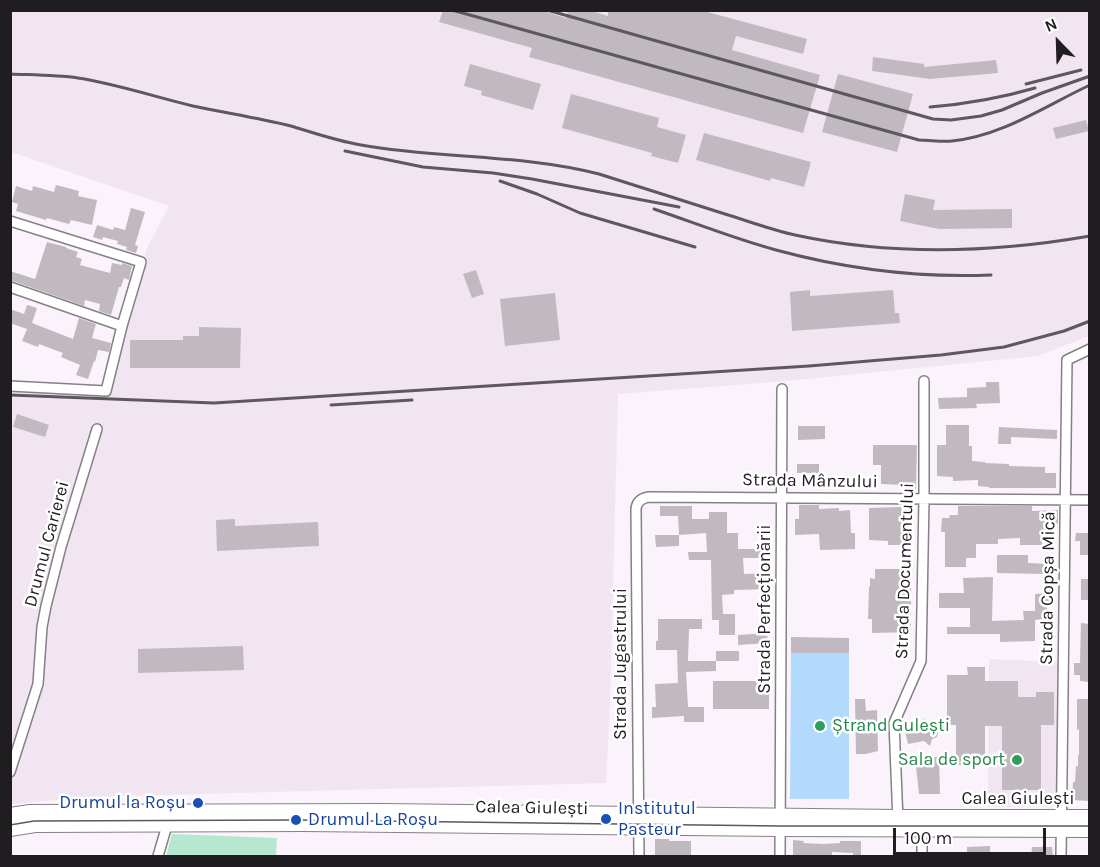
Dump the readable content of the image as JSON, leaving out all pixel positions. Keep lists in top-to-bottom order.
{
  "streets": {
    "main road": ["Calea Giulești"],
    "street": [
      "Strada Mânzului",
      "Drumul Carierei",
      "Strada Documentului",
      "Strada Copșa Mică",
      "Strada Perfecționării",
      "Strada Jugastrului"
    ]
  },
  "crossings": [
    ["Strada Mânzului", "Strada Documentului"],
    ["Strada Mânzului", "Strada Copșa Mică"],
    ["Strada Mânzului", "Strada Perfecționării"],
    ["Strada Mânzului", "Strada Jugastrului"],
    ["Strada Documentului", "Calea Giulești"],
    ["Strada Copșa Mică", "Calea Giulești"],
    ["Strada Perfecționării", "Calea Giulești"],
    ["Strada Jugastrului", "Calea Giulești"]
  ],
  "places": [
    "Ștrand Gulești",
    "Sala de sport",
    "Drumul la Roșu",
    "Institutul Pasteur",
    "Drumul La Roșu"
  ],
  "scale_bar": "100 m",
  "north": "top left"
}
